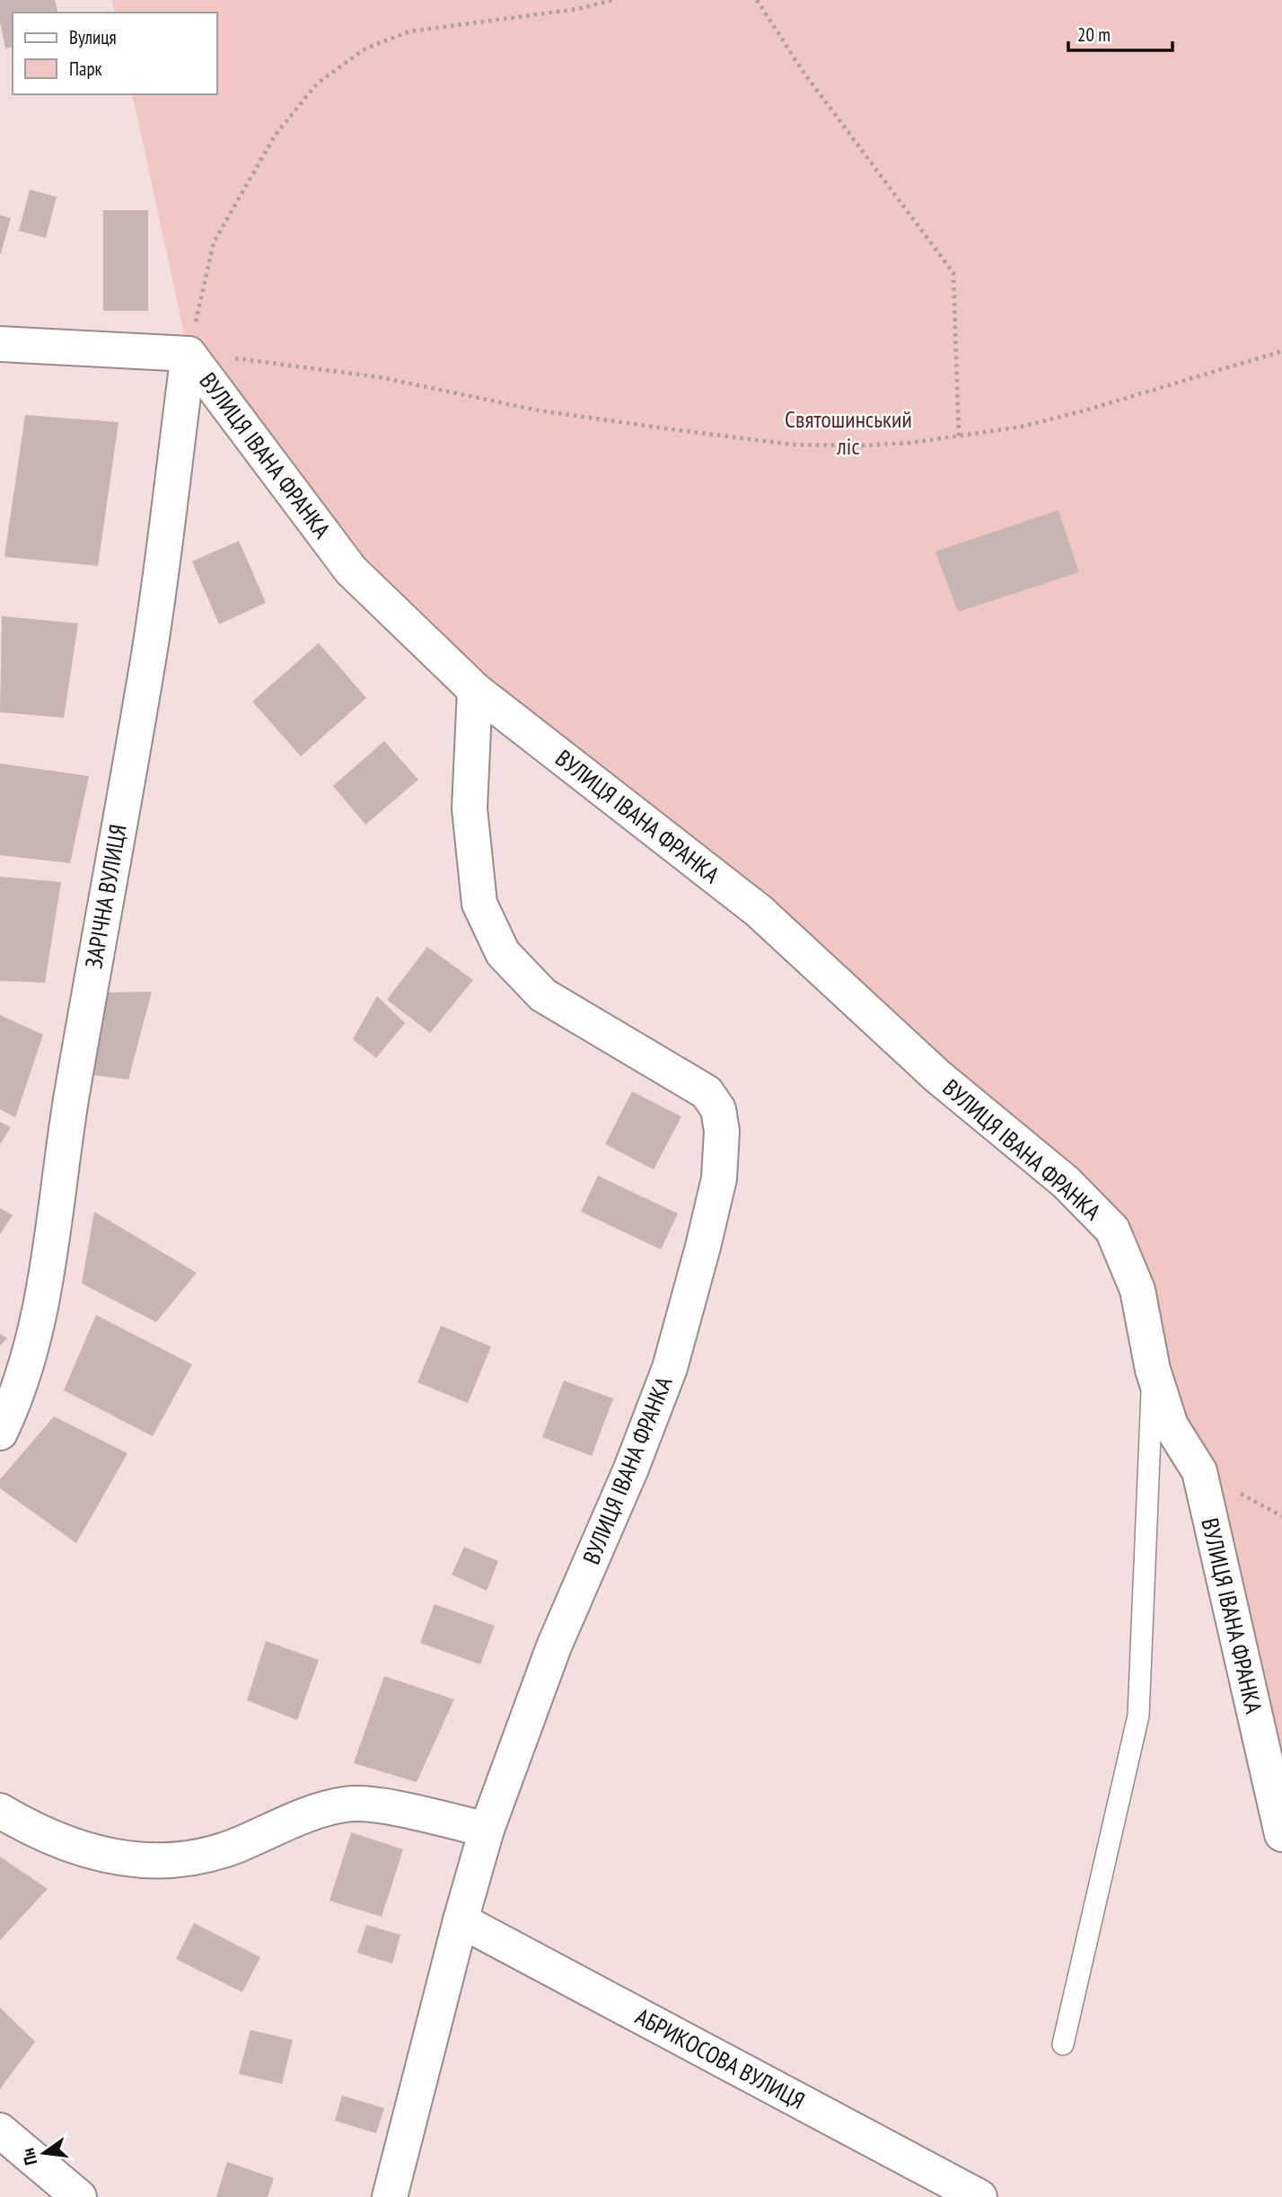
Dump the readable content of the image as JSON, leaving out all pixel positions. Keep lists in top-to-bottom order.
{
  "streets": {
    "street": ["ВУЛИЦЯ ІВАНА ФРАНКА", "ЗАРІЧНА ВУЛИЦЯ", "АБРИКОСОВА ВУЛИЦЯ"]
  },
  "crossings": [
    ["ВУЛИЦЯ ІВАНА ФРАНКА", "ЗАРІЧНА ВУЛИЦЯ"],
    ["ВУЛИЦЯ ІВАНА ФРАНКА", "АБРИКОСОВА ВУЛИЦЯ"]
  ],
  "parks": ["Святошинський ліс"],
  "legend": ["Вулиця", "Парк"],
  "scale_bar": "20 m",
  "north": "left"
}
